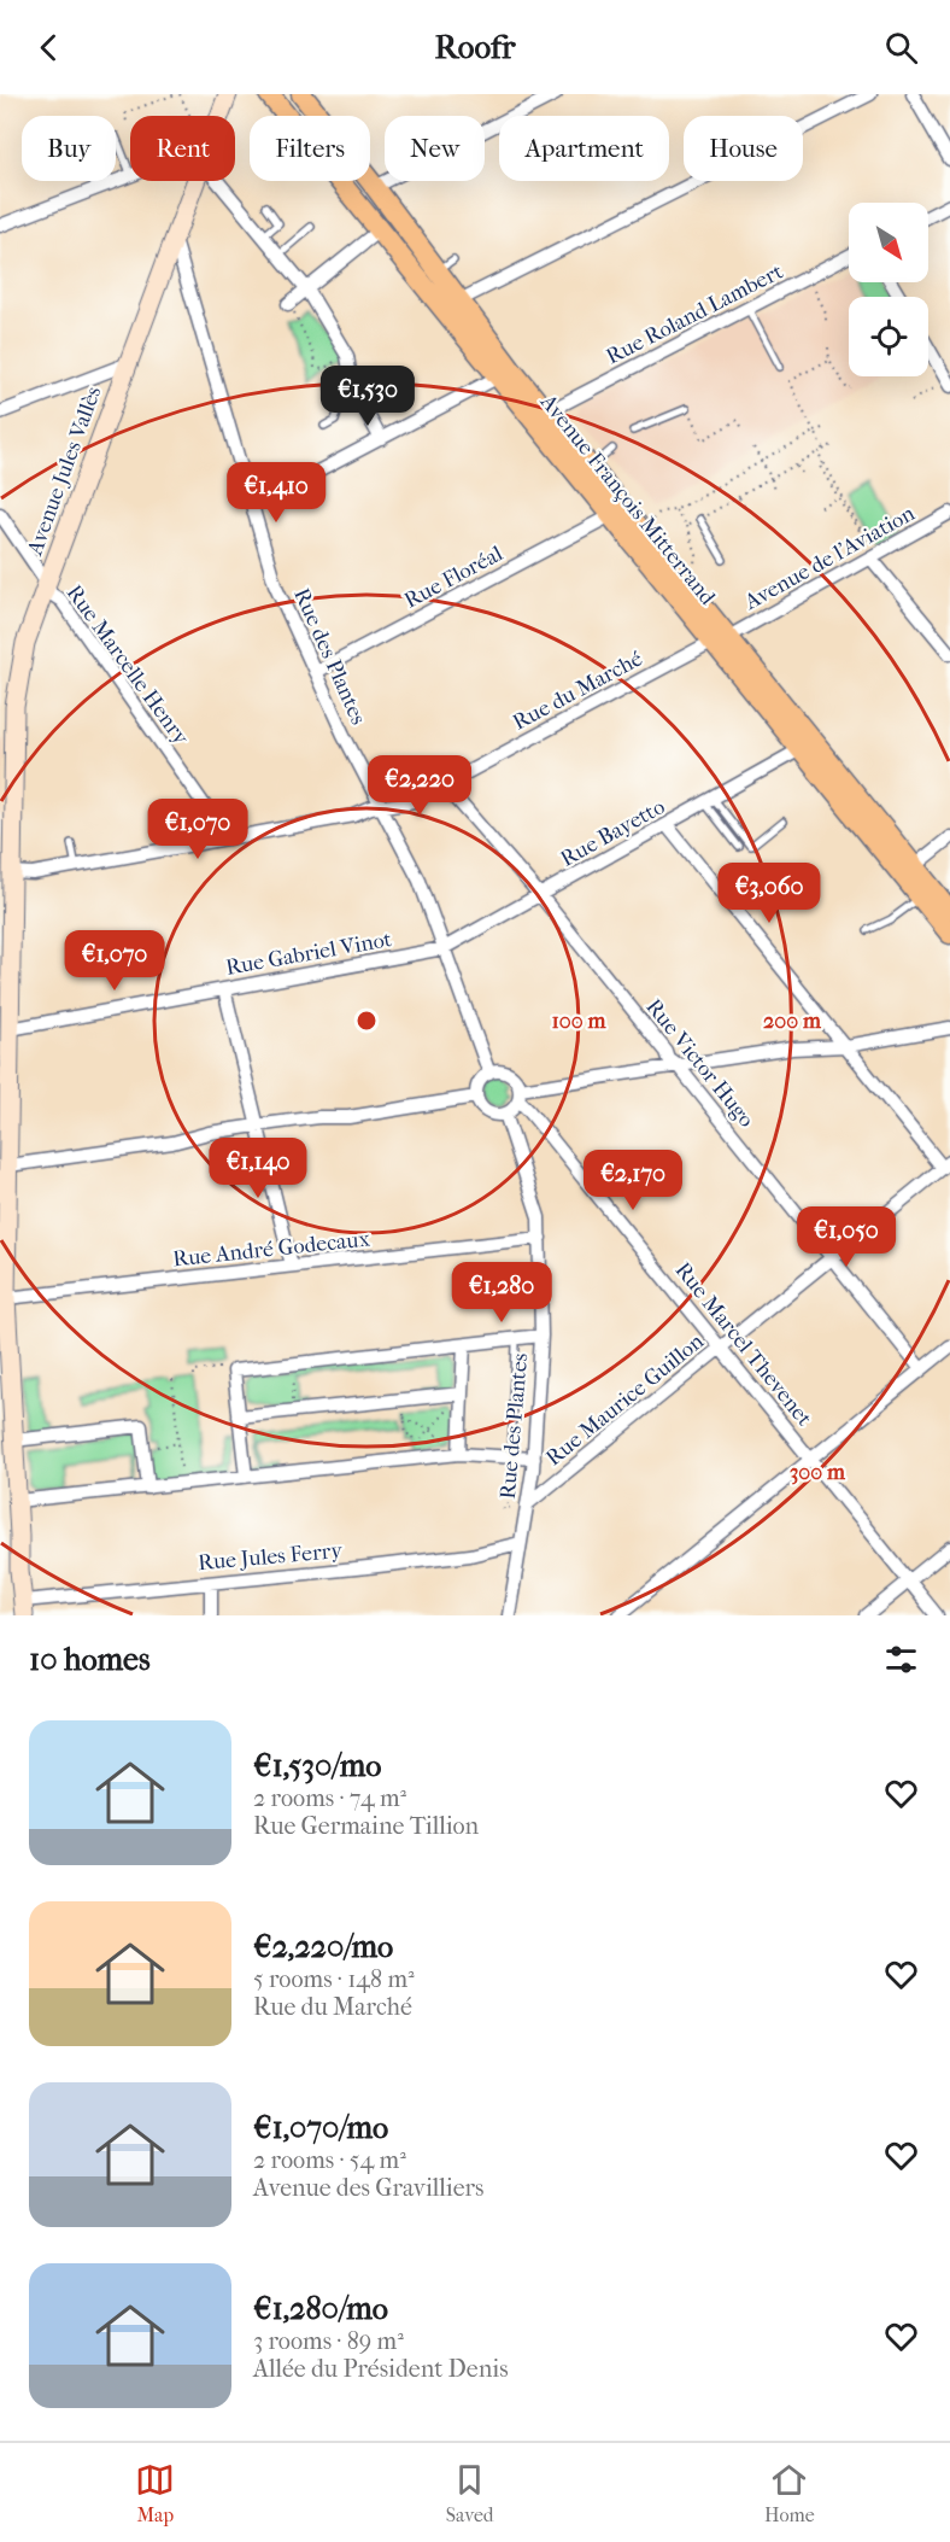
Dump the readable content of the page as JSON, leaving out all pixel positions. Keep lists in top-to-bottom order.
{
  "streets": {
    "main road": ["Avenue Jules Vallès", "Avenue François Mitterrand"],
    "street": [
      "Rue Roland Lambert",
      "Avenue de l'Aviation",
      "Rue Floréal",
      "Rue des Plantes",
      "Rue Marcelle Henry",
      "Rue du Marché",
      "Rue Bayetto",
      "Rue Gabriel Vinot",
      "Rue Victor Hugo",
      "Rue André Godecaux",
      "Rue Marcel Thevenet",
      "Rue Maurice Guillon",
      "Rue Jules Ferry"
    ]
  },
  "crossings": [
    ["Rue Roland Lambert", "Avenue François Mitterrand"],
    ["Avenue Jules Vallès", "Rue des Plantes"],
    ["Avenue Jules Vallès", "Rue Marcelle Henry"],
    ["Avenue Jules Vallès", "Rue du Marché"],
    ["Avenue Jules Vallès", "Rue Gabriel Vinot"],
    ["Avenue Jules Vallès", "Rue André Godecaux"],
    ["Avenue Jules Vallès", "Rue Jules Ferry"],
    ["Avenue François Mitterrand", "Avenue de l'Aviation"],
    ["Avenue François Mitterrand", "Rue Floréal"],
    ["Avenue François Mitterrand", "Rue du Marché"],
    ["Avenue François Mitterrand", "Rue Bayetto"],
    ["Avenue de l'Aviation", "Rue du Marché"],
    ["Rue Floréal", "Rue des Plantes"],
    ["Rue des Plantes", "Rue du Marché"],
    ["Rue des Plantes", "Rue Bayetto"],
    ["Rue des Plantes", "Rue Gabriel Vinot"],
    ["Rue des Plantes", "Rue André Godecaux"],
    ["Rue des Plantes", "Rue Marcel Thevenet"],
    ["Rue des Plantes", "Rue Maurice Guillon"],
    ["Rue des Plantes", "Rue Jules Ferry"],
    ["Rue Marcelle Henry", "Rue du Marché"],
    ["Rue du Marché", "Rue Victor Hugo"],
    ["Rue Bayetto", "Rue Gabriel Vinot"],
    ["Rue Bayetto", "Rue Victor Hugo"],
    ["Rue Victor Hugo", "Rue Maurice Guillon"],
    ["Rue Marcel Thevenet", "Rue Maurice Guillon"]
  ],
  "north": "bottom right",
  "page": {
    "header": "Roofr",
    "chip": [
      "Buy",
      "Rent",
      "Filters",
      "New",
      "Apartment",
      "House"
    ],
    "price": [
      "€1,530",
      "€1,410",
      "€2,220",
      "€1,070",
      "€3,060",
      "€1,070",
      "€1,140",
      "€2,170",
      "€1,050",
      "€1,280"
    ],
    "heading": "10 homes",
    "list": [
      {
        "name": "€1,530/mo",
        "note": "2 rooms · 74 m² · Rue Germaine Tillion"
      },
      {
        "name": "€2,220/mo",
        "note": "5 rooms · 148 m² · Rue du Marché"
      },
      {
        "name": "€1,070/mo",
        "note": "2 rooms · 54 m² · Avenue des Gravilliers"
      },
      {
        "name": "€1,280/mo",
        "note": "3 rooms · 89 m² · Allée du Président Denis"
      }
    ],
    "tabs": ["Map", "Saved", "Home"]
  },
  "rings": ["100 m", "200 m", "300 m"]
}
